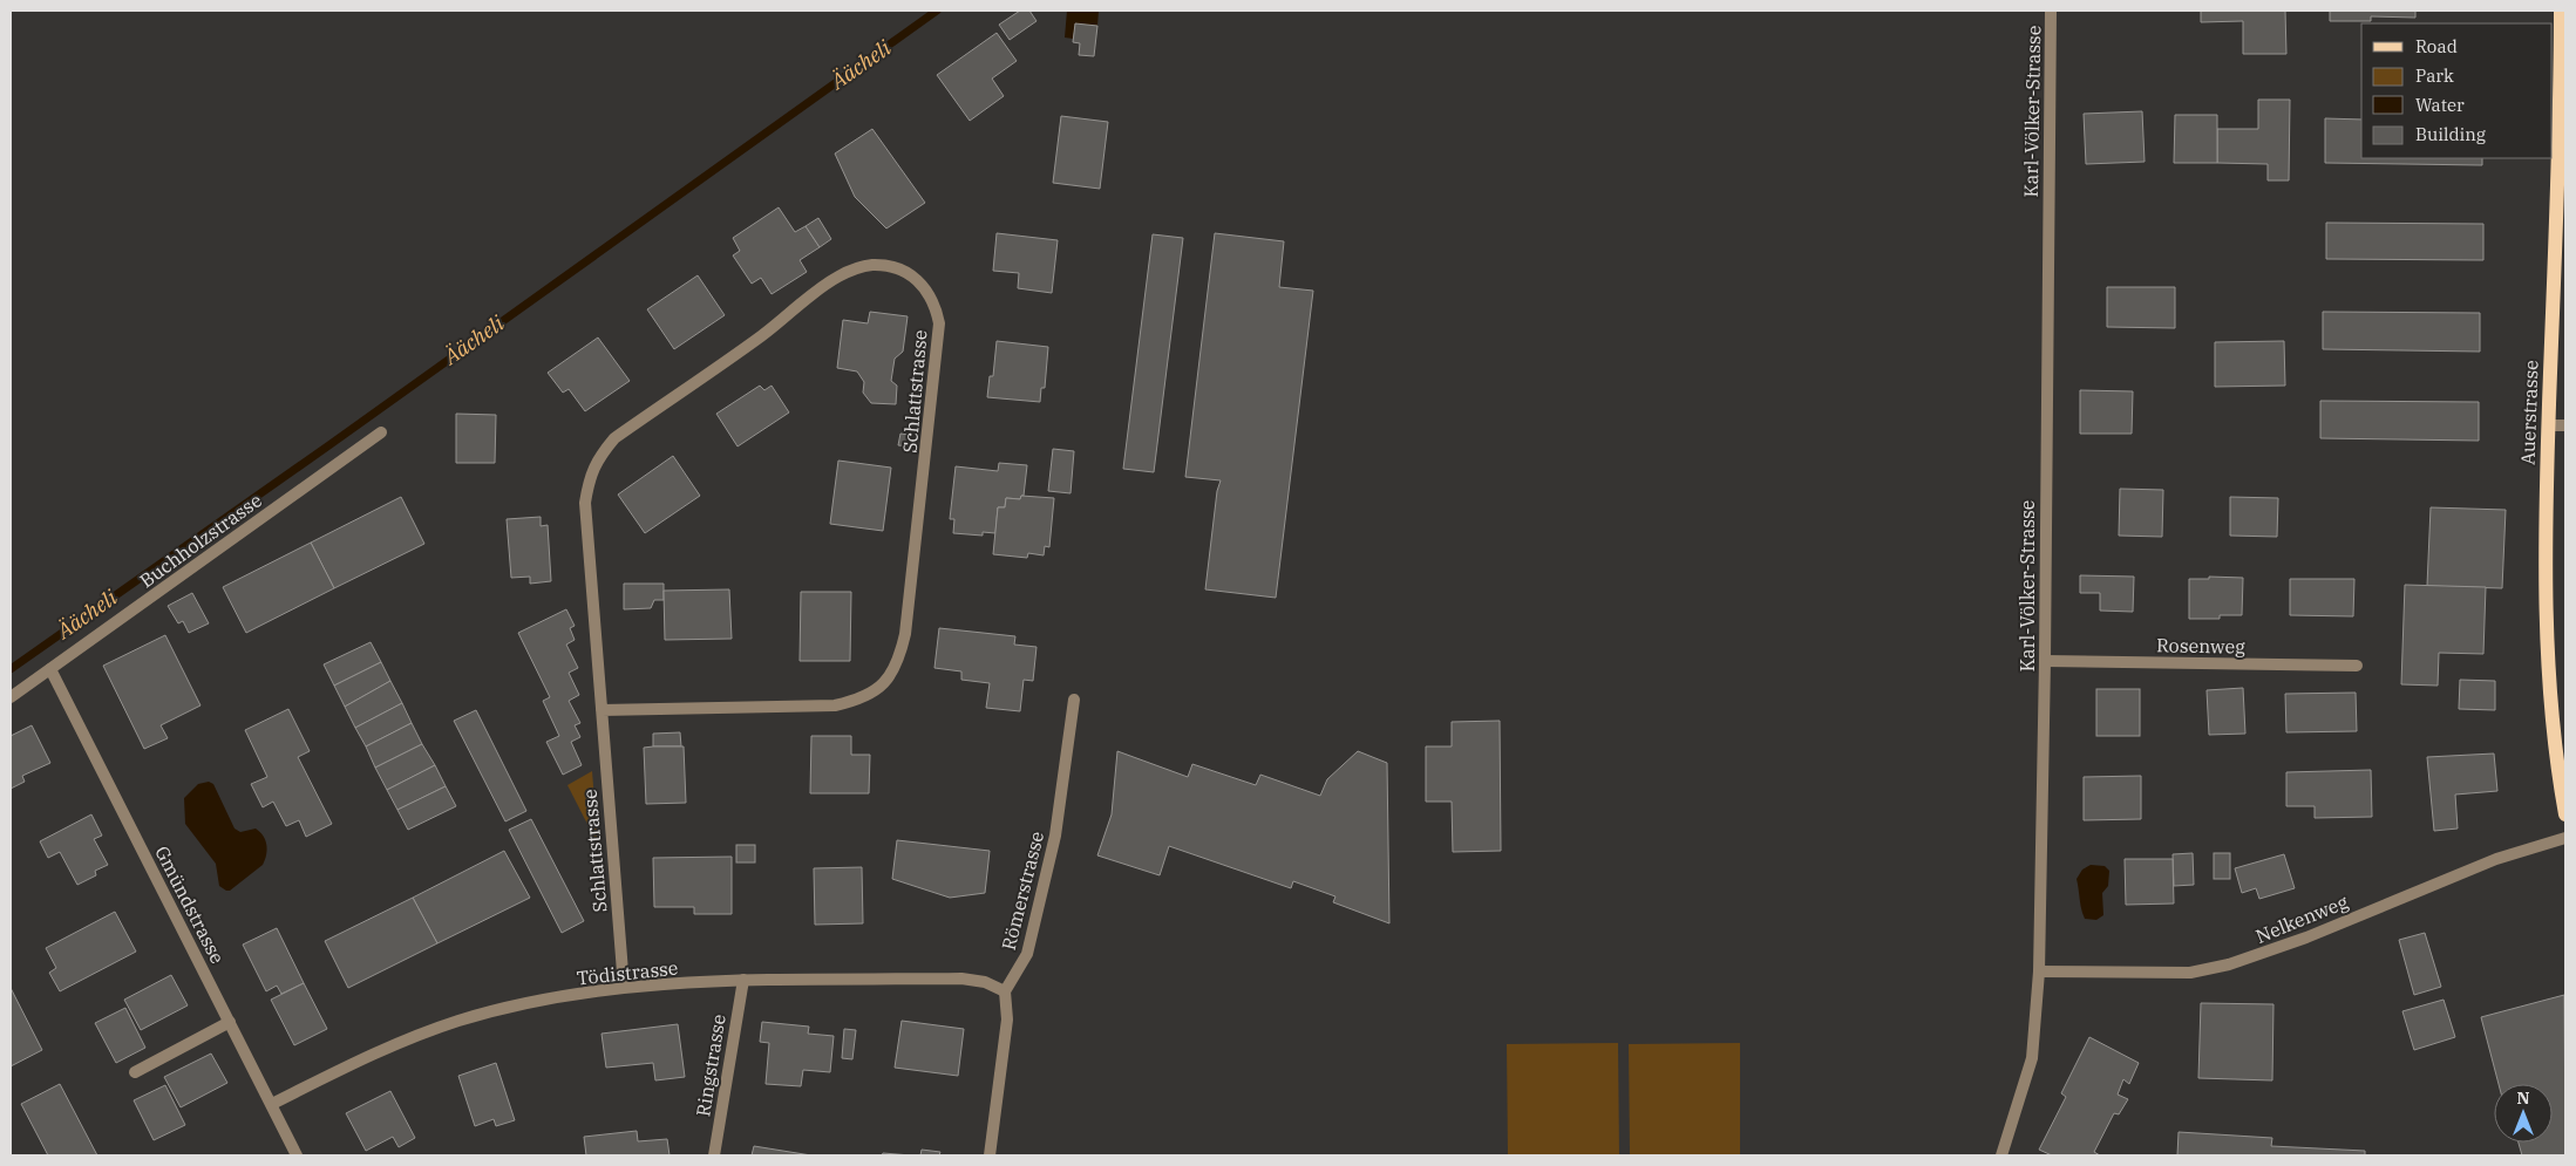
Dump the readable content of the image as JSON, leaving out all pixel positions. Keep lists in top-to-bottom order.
{
  "streets": {
    "main road": ["Auerstrasse"],
    "street": [
      "Karl-Völker-Strasse",
      "Schlattstrasse",
      "Buchholzstrasse",
      "Rosenweg",
      "Römerstrasse",
      "Gmündstrasse",
      "Nelkenweg",
      "Tödistrasse",
      "Ringstrasse"
    ]
  },
  "crossings": [
    ["Karl-Völker-Strasse", "Rosenweg"],
    ["Karl-Völker-Strasse", "Nelkenweg"],
    ["Schlattstrasse", "Tödistrasse"],
    ["Buchholzstrasse", "Gmündstrasse"],
    ["Römerstrasse", "Tödistrasse"],
    ["Gmündstrasse", "Tödistrasse"],
    ["Tödistrasse", "Ringstrasse"]
  ],
  "water": ["Äächeli"],
  "legend": [
    "Road",
    "Park",
    "Water",
    "Building"
  ],
  "north": "top"
}
